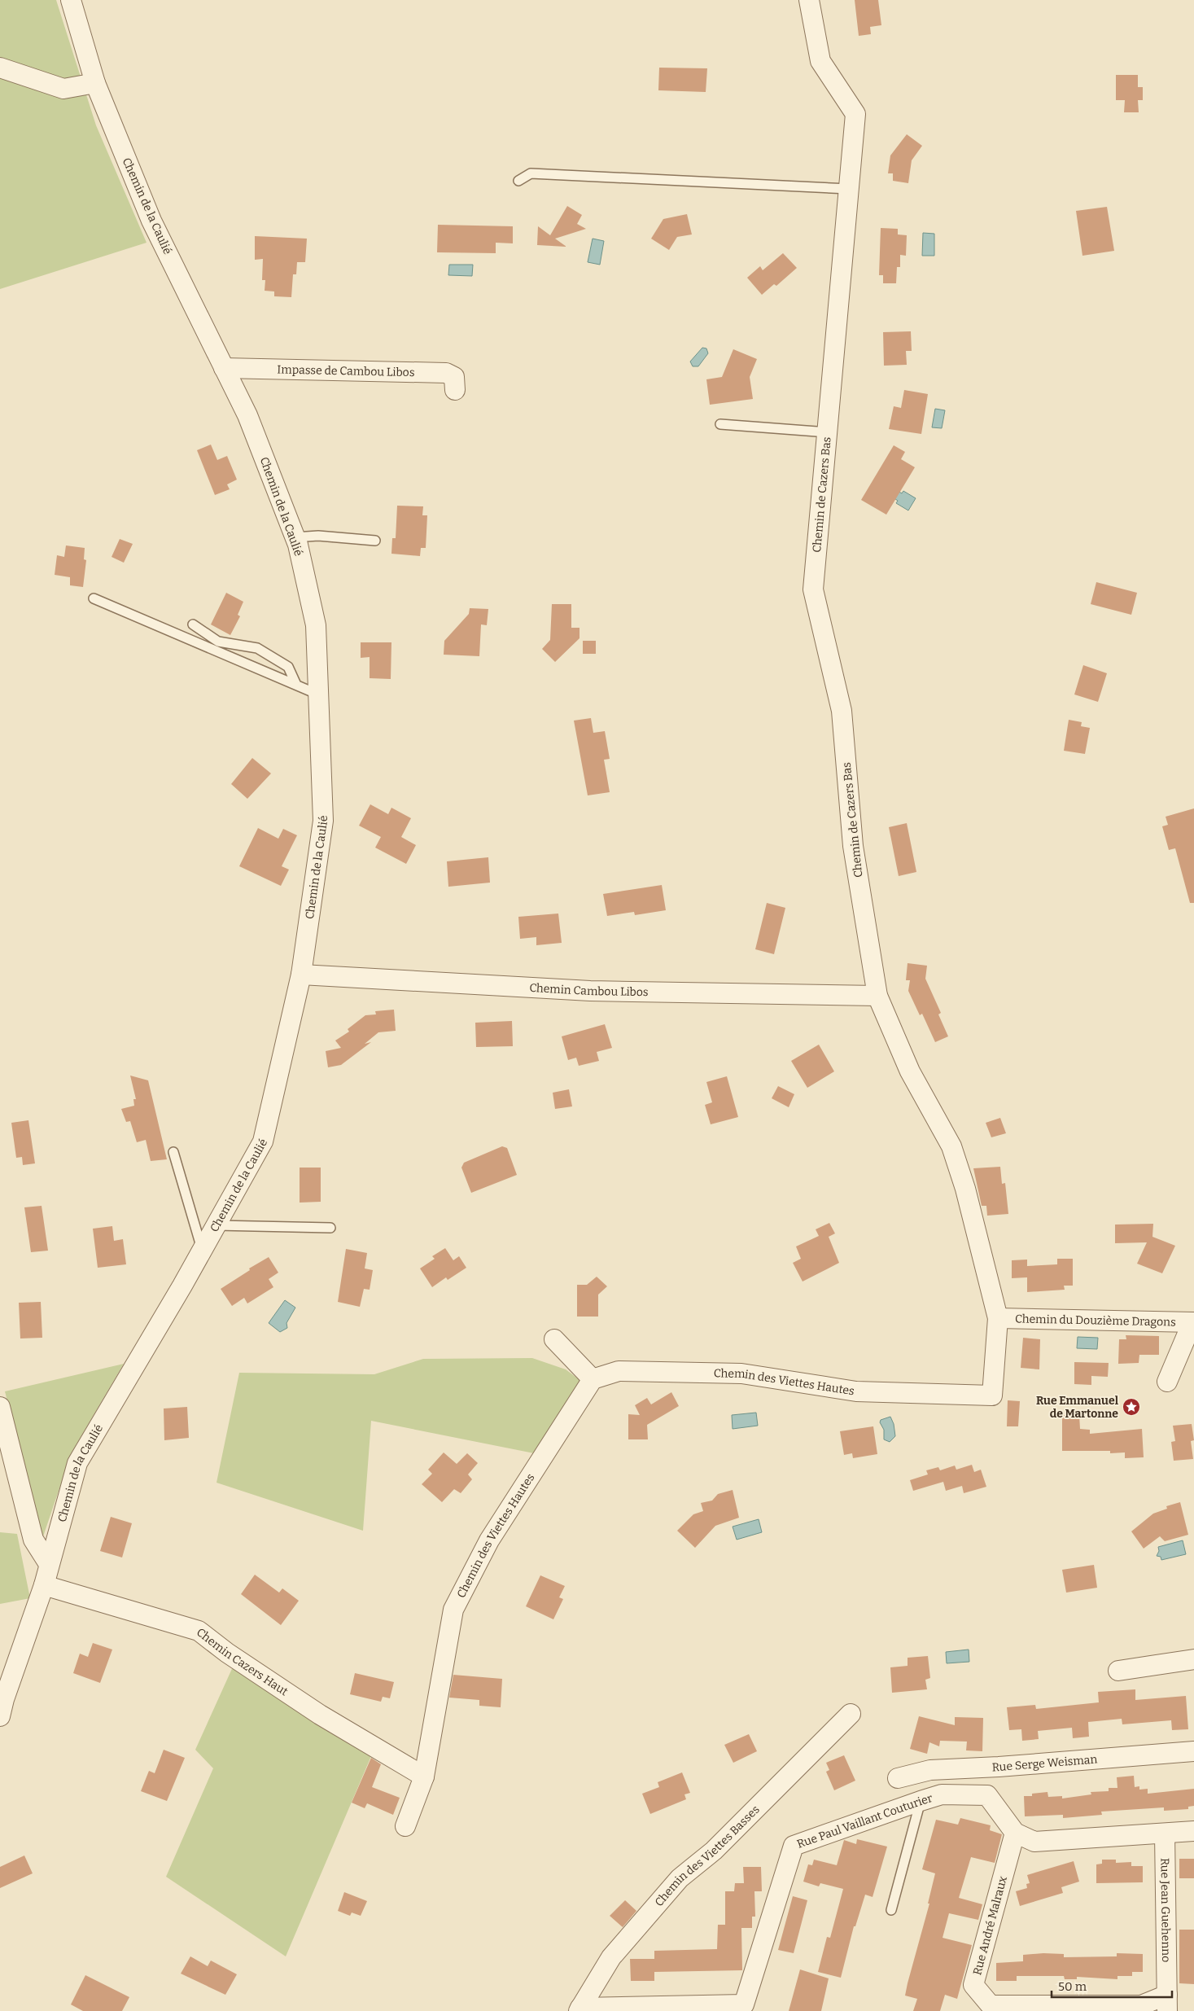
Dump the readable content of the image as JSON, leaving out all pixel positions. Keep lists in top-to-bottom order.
{
  "streets": {
    "street": [
      "Chemin de la Caulié",
      "Impasse de Cambou Libos",
      "Chemin de Cazers Bas",
      "Chemin Cambou Libos",
      "Chemin du Douzième Dragons",
      "Chemin des Viettes Hautes",
      "Chemin Cazers Haut",
      "Rue Serge Weisman",
      "Rue Paul Vaillant Couturier",
      "Chemin des Viettes Basses",
      "Rue Jean Guehenno",
      "Rue André Malraux"
    ]
  },
  "crossings": [
    ["Chemin de la Caulié", "Impasse de Cambou Libos"],
    ["Chemin de la Caulié", "Chemin Cambou Libos"],
    ["Chemin de la Caulié", "Chemin Cazers Haut"],
    ["Chemin de Cazers Bas", "Chemin Cambou Libos"],
    ["Chemin de Cazers Bas", "Chemin des Viettes Hautes"],
    ["Chemin Cambou Libos", "Chemin des Viettes Hautes"],
    ["Chemin du Douzième Dragons", "Chemin des Viettes Hautes"],
    ["Chemin des Viettes Hautes", "Chemin Cazers Haut"],
    ["Rue Paul Vaillant Couturier", "Chemin des Viettes Basses"],
    ["Rue Jean Guehenno", "Rue André Malraux"]
  ],
  "places": {
    "place": ["Rue Emmanuel de Martonne"]
  },
  "scale_bar": "50 m"
}
